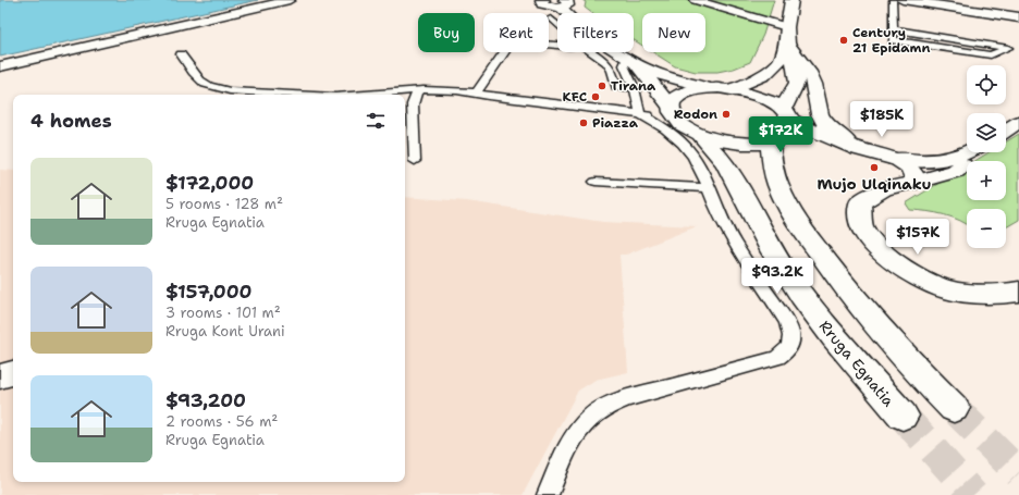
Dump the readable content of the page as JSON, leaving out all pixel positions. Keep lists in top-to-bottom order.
{
  "streets": {
    "main road": ["Rruga Egnatia"]
  },
  "places": [
    "Century 21 Epidamn",
    "Tirana",
    "KFC",
    "Rodon",
    "Piazza",
    "Mujo Ulqinaku"
  ],
  "page": {
    "chip": [
      "Buy",
      "Rent",
      "Filters",
      "New"
    ],
    "map_buttons": ["+", "−"],
    "heading": "4 homes",
    "price": [
      "$185K",
      "$172K",
      "$157K",
      "$93.2K"
    ],
    "list": [
      {
        "name": "$172,000",
        "note": "5 rooms · 128 m² · Rruga Egnatia"
      },
      {
        "name": "$157,000",
        "note": "3 rooms · 101 m² · Rruga Kont Urani"
      },
      {
        "name": "$93,200",
        "note": "2 rooms · 56 m² · Rruga Egnatia"
      }
    ]
  }
}
